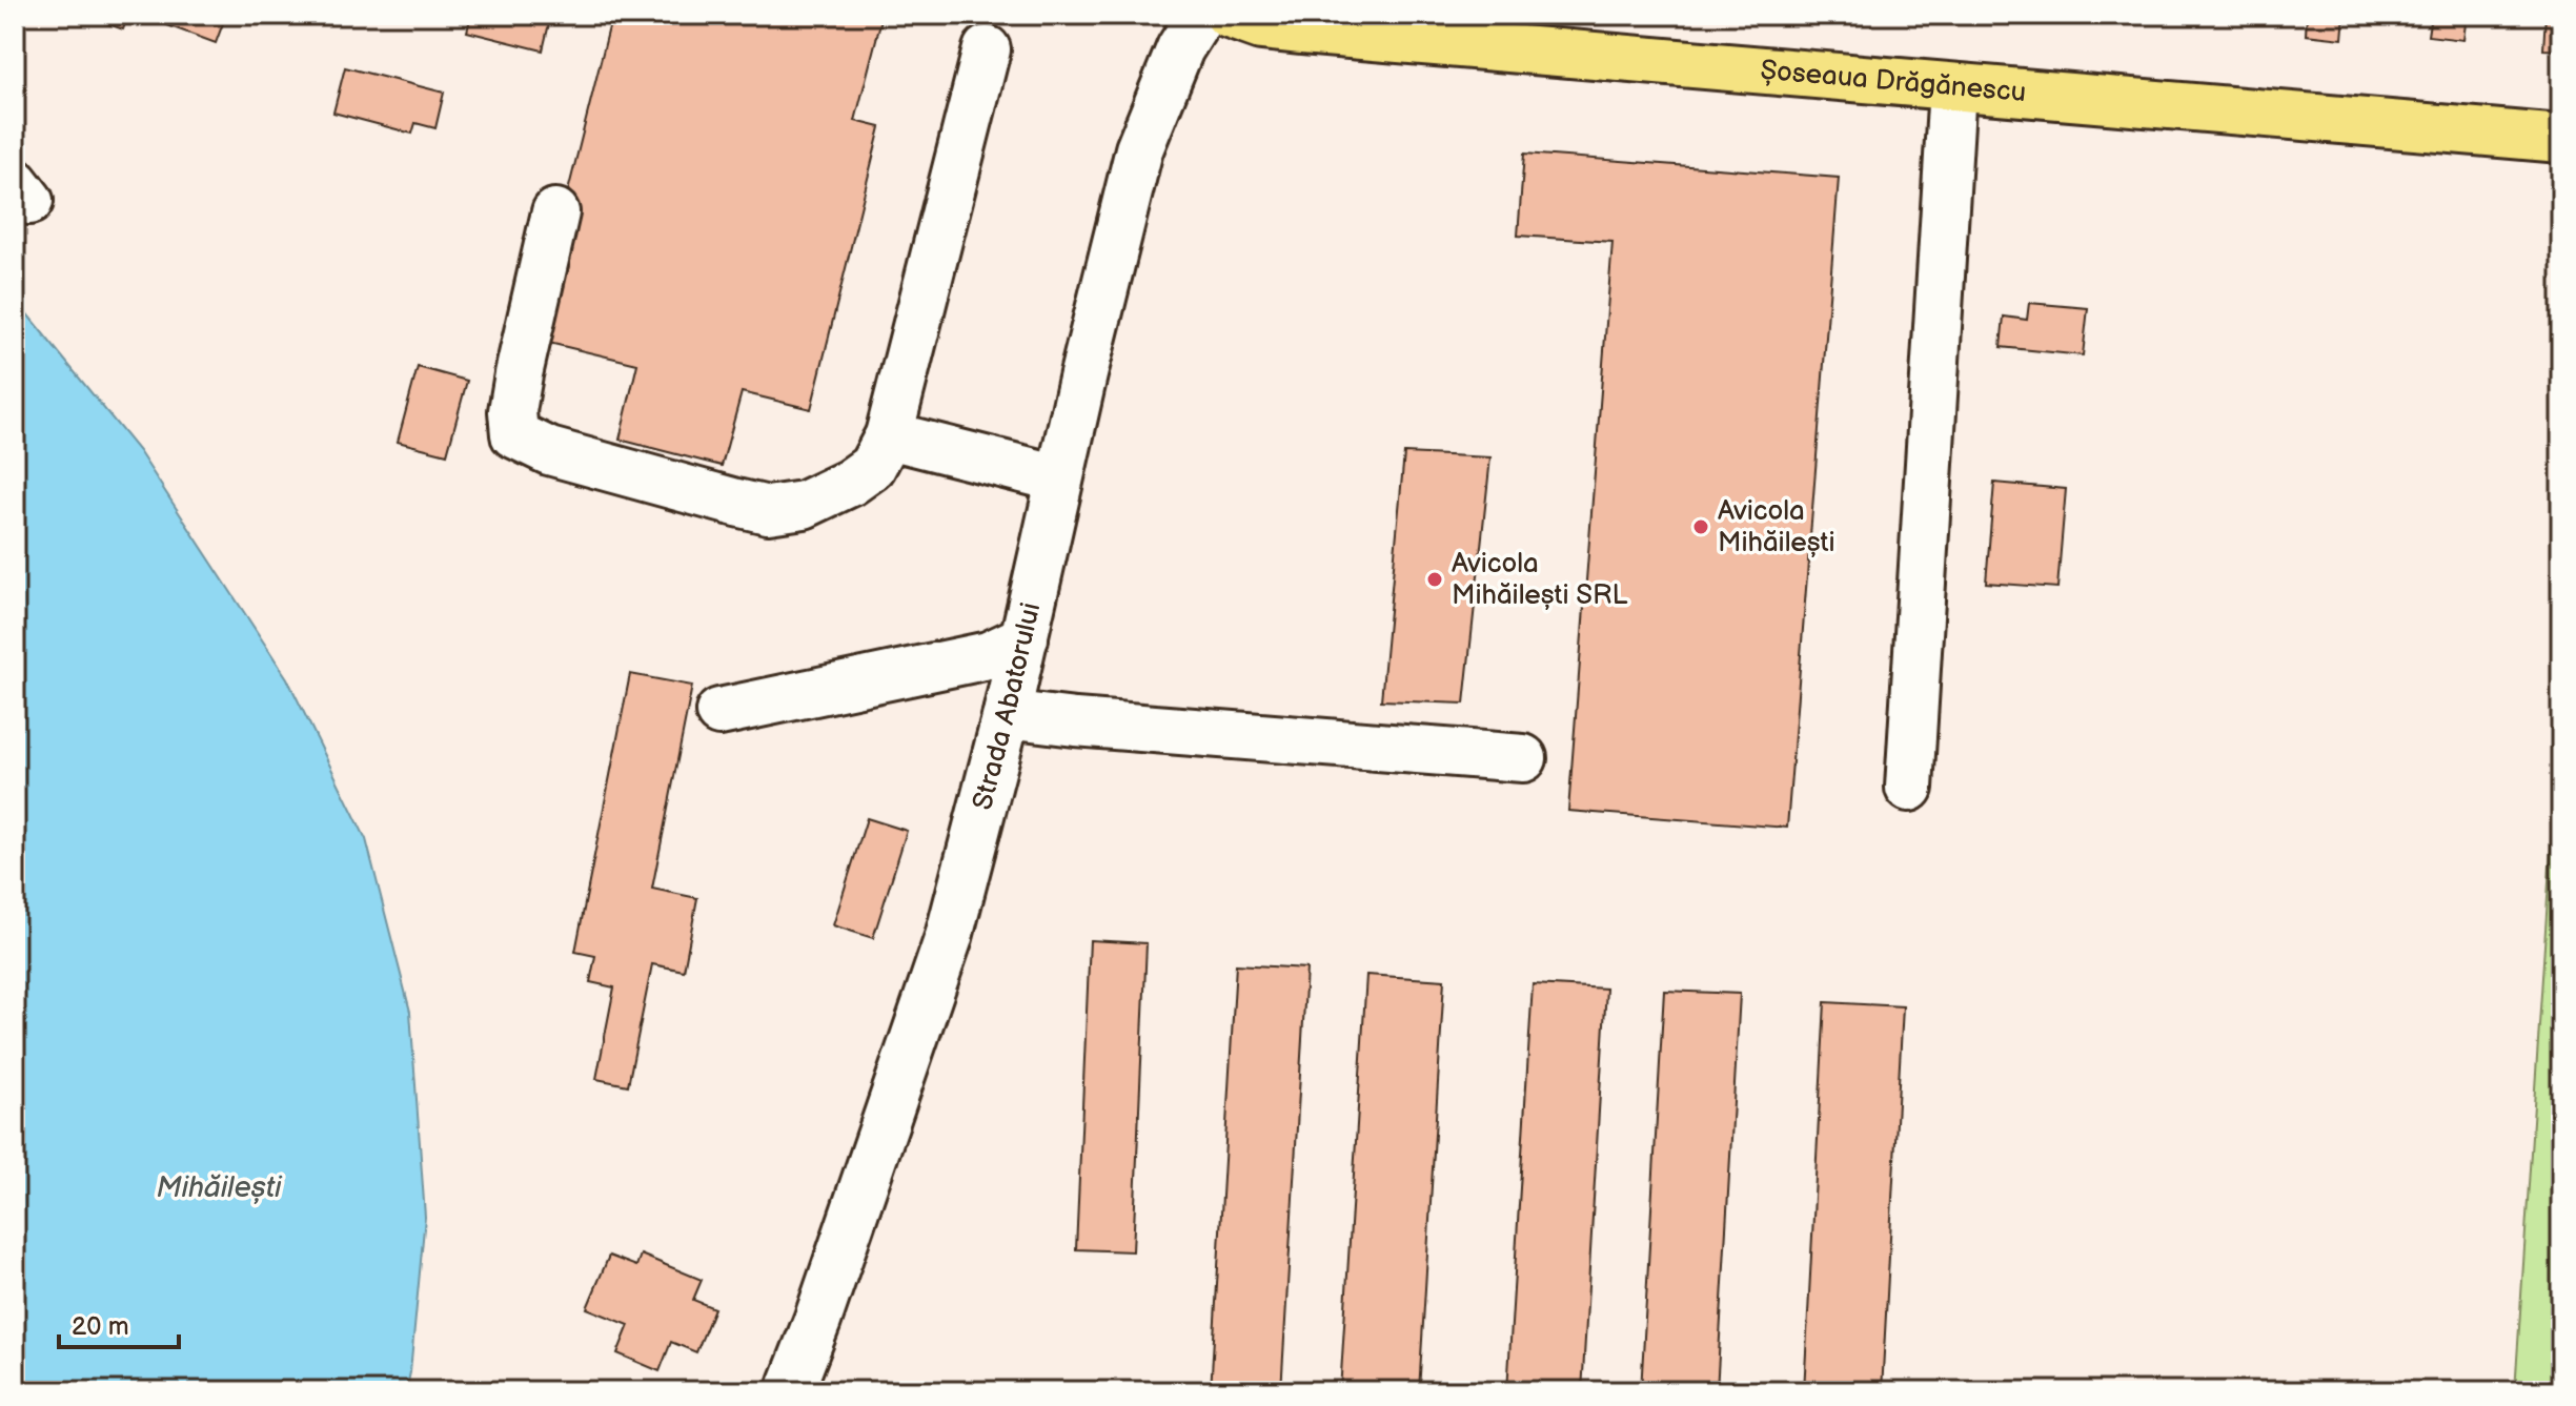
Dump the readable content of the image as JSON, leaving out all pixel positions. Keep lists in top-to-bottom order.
{
  "streets": {
    "main road": ["Șoseaua Drăgănescu"],
    "street": ["Strada Abatorului"]
  },
  "water": ["Mihăilești"],
  "places": ["Avicola Mihăilești", "Avicola Mihăilești SRL"],
  "scale_bar": "20 m"
}
